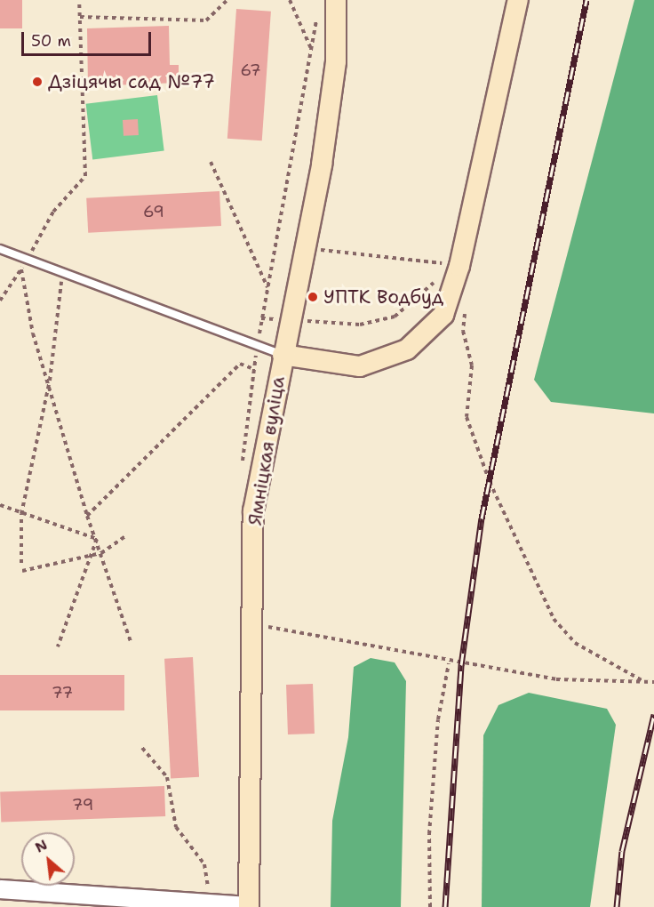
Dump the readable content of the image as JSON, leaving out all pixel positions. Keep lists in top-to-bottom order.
{
  "streets": {
    "main road": ["Ямніцкая вуліца"]
  },
  "places": ["Дзіцячы сад №77", "УПТК Водбуд"],
  "house_numbers": [
    "67",
    "69",
    "77",
    "79"
  ],
  "scale_bar": "50 m",
  "north": "top left"
}
